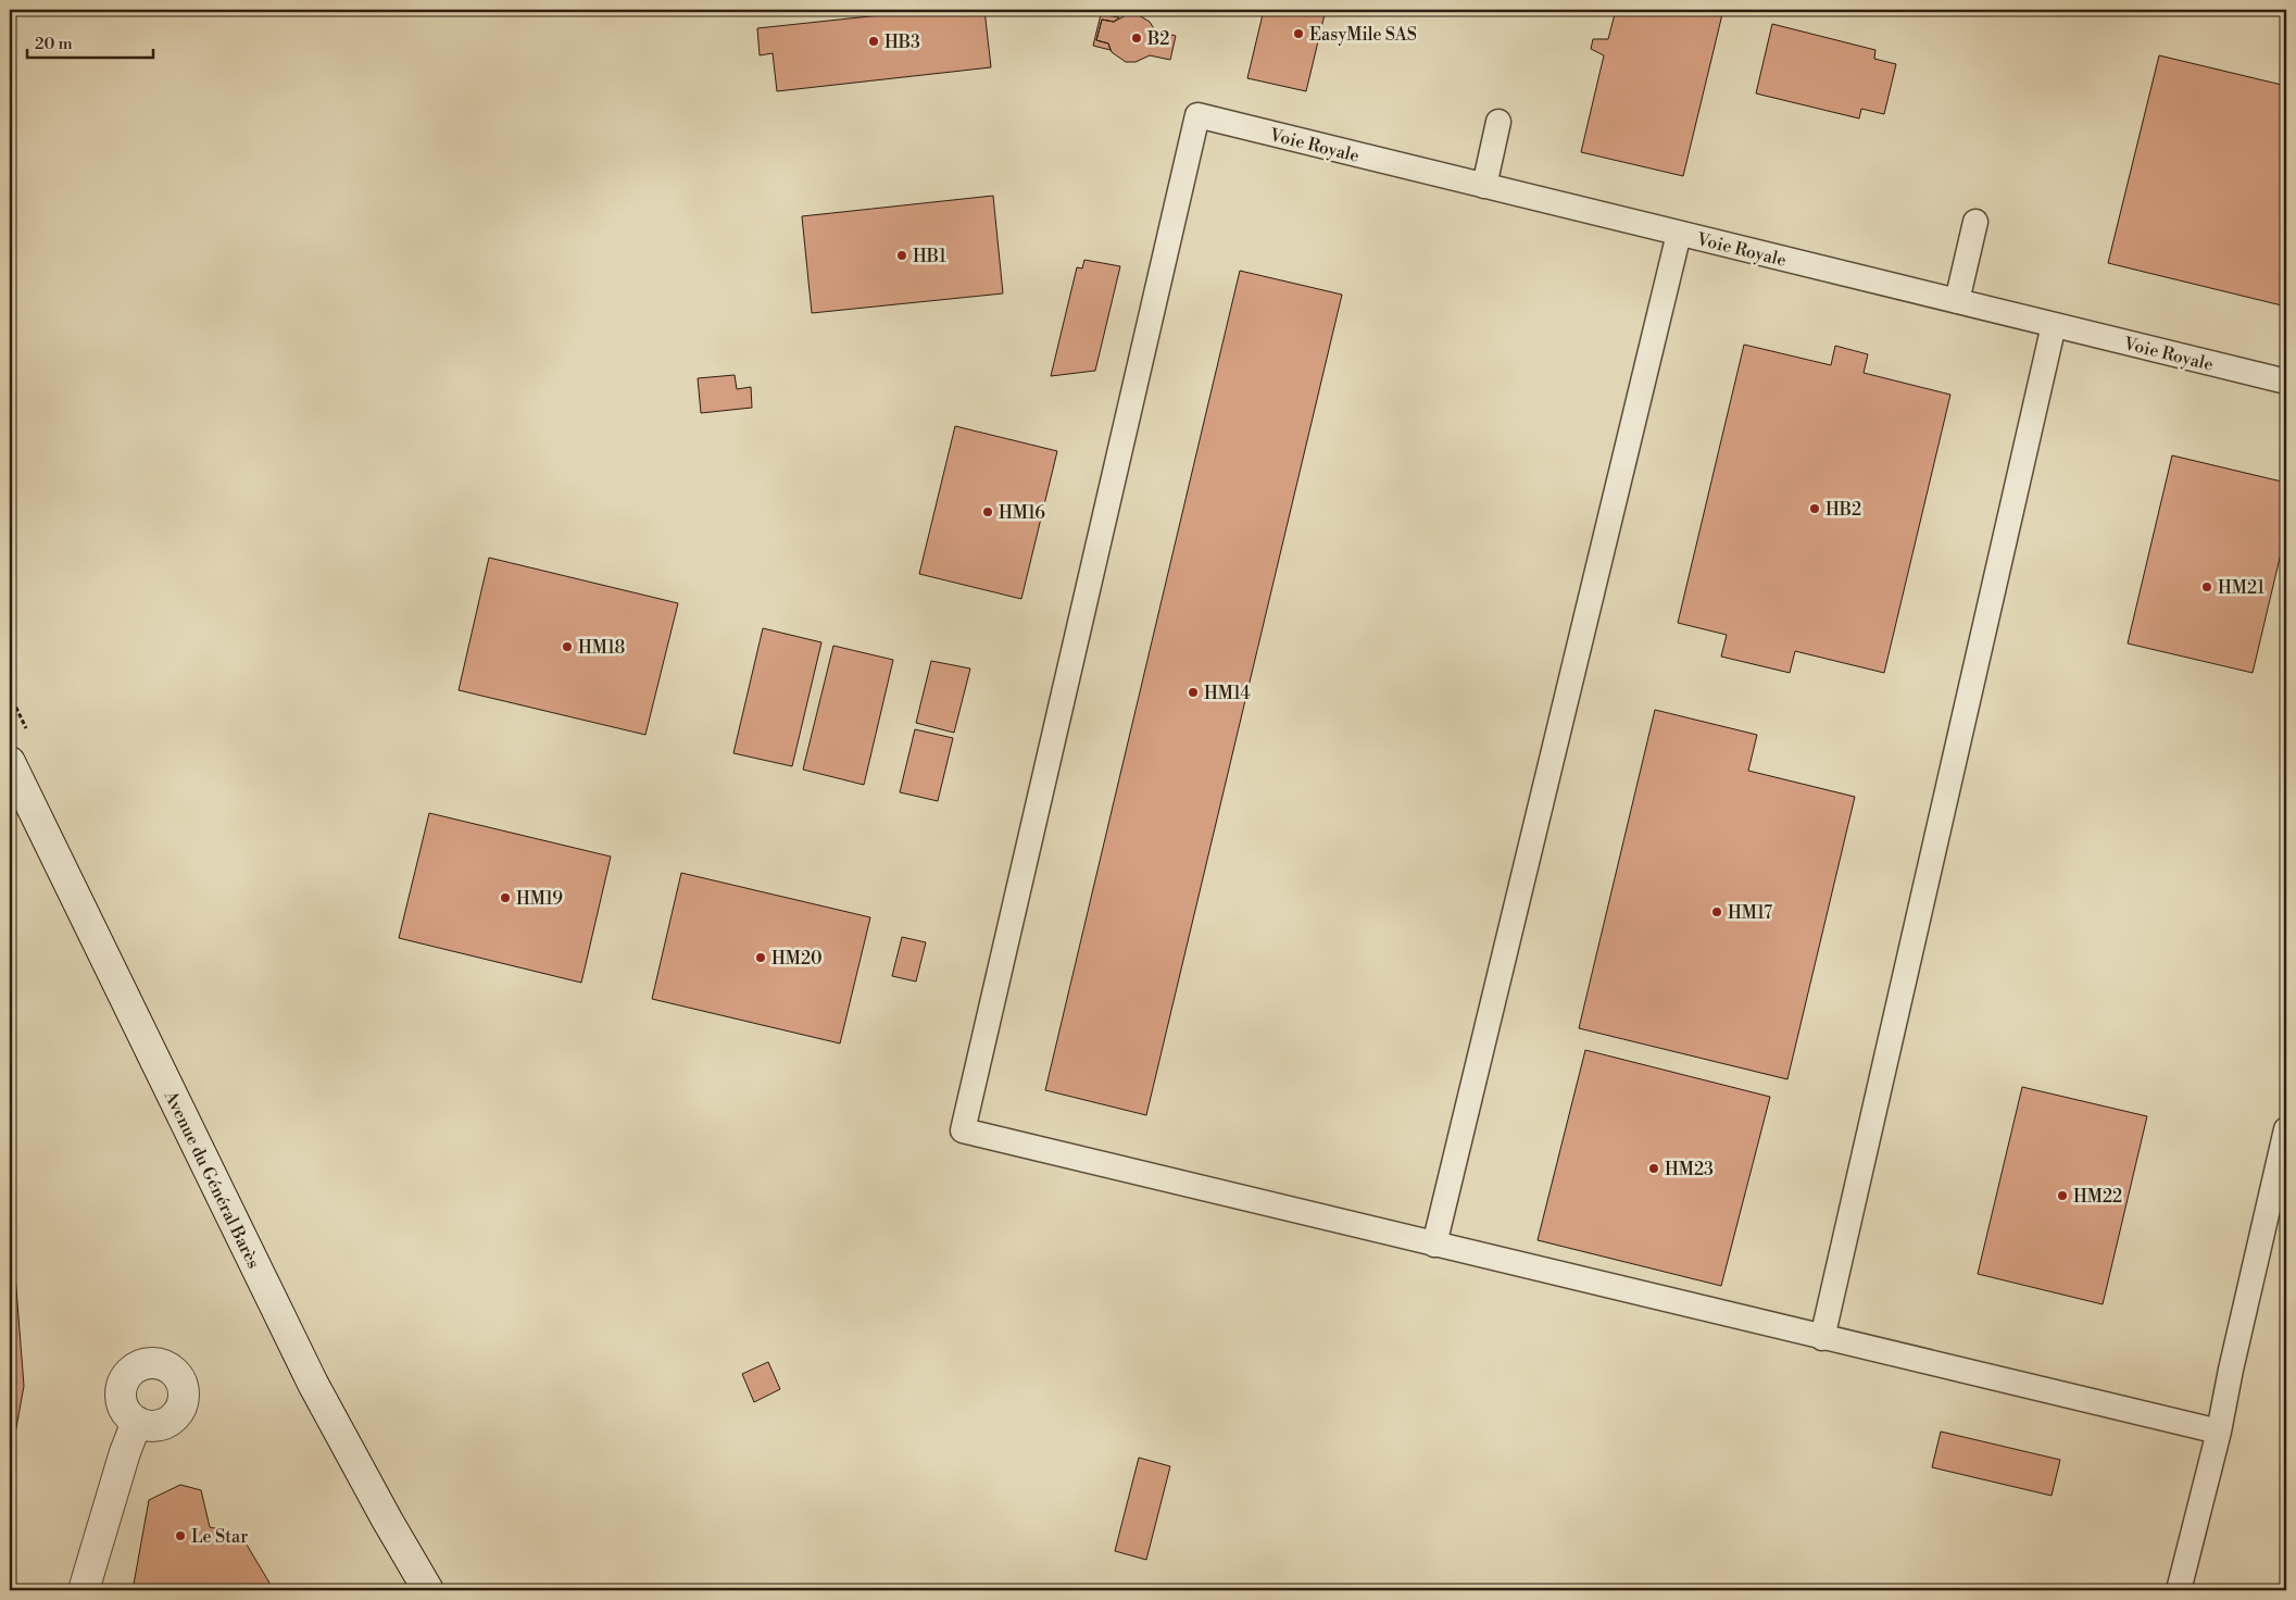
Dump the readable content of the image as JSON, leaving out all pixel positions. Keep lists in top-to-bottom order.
{
  "streets": {
    "main road": ["Avenue du Général Barès"],
    "lane": ["Voie Royale"]
  },
  "places": [
    "EasyMile SAS",
    "B2",
    "HB3",
    "HB1",
    "HB2",
    "HM16",
    "HM21",
    "HM18",
    "HM14",
    "HM19",
    "HM17",
    "HM20",
    "HM23",
    "HM22",
    "Le Star"
  ],
  "scale_bar": "20 m"
}
